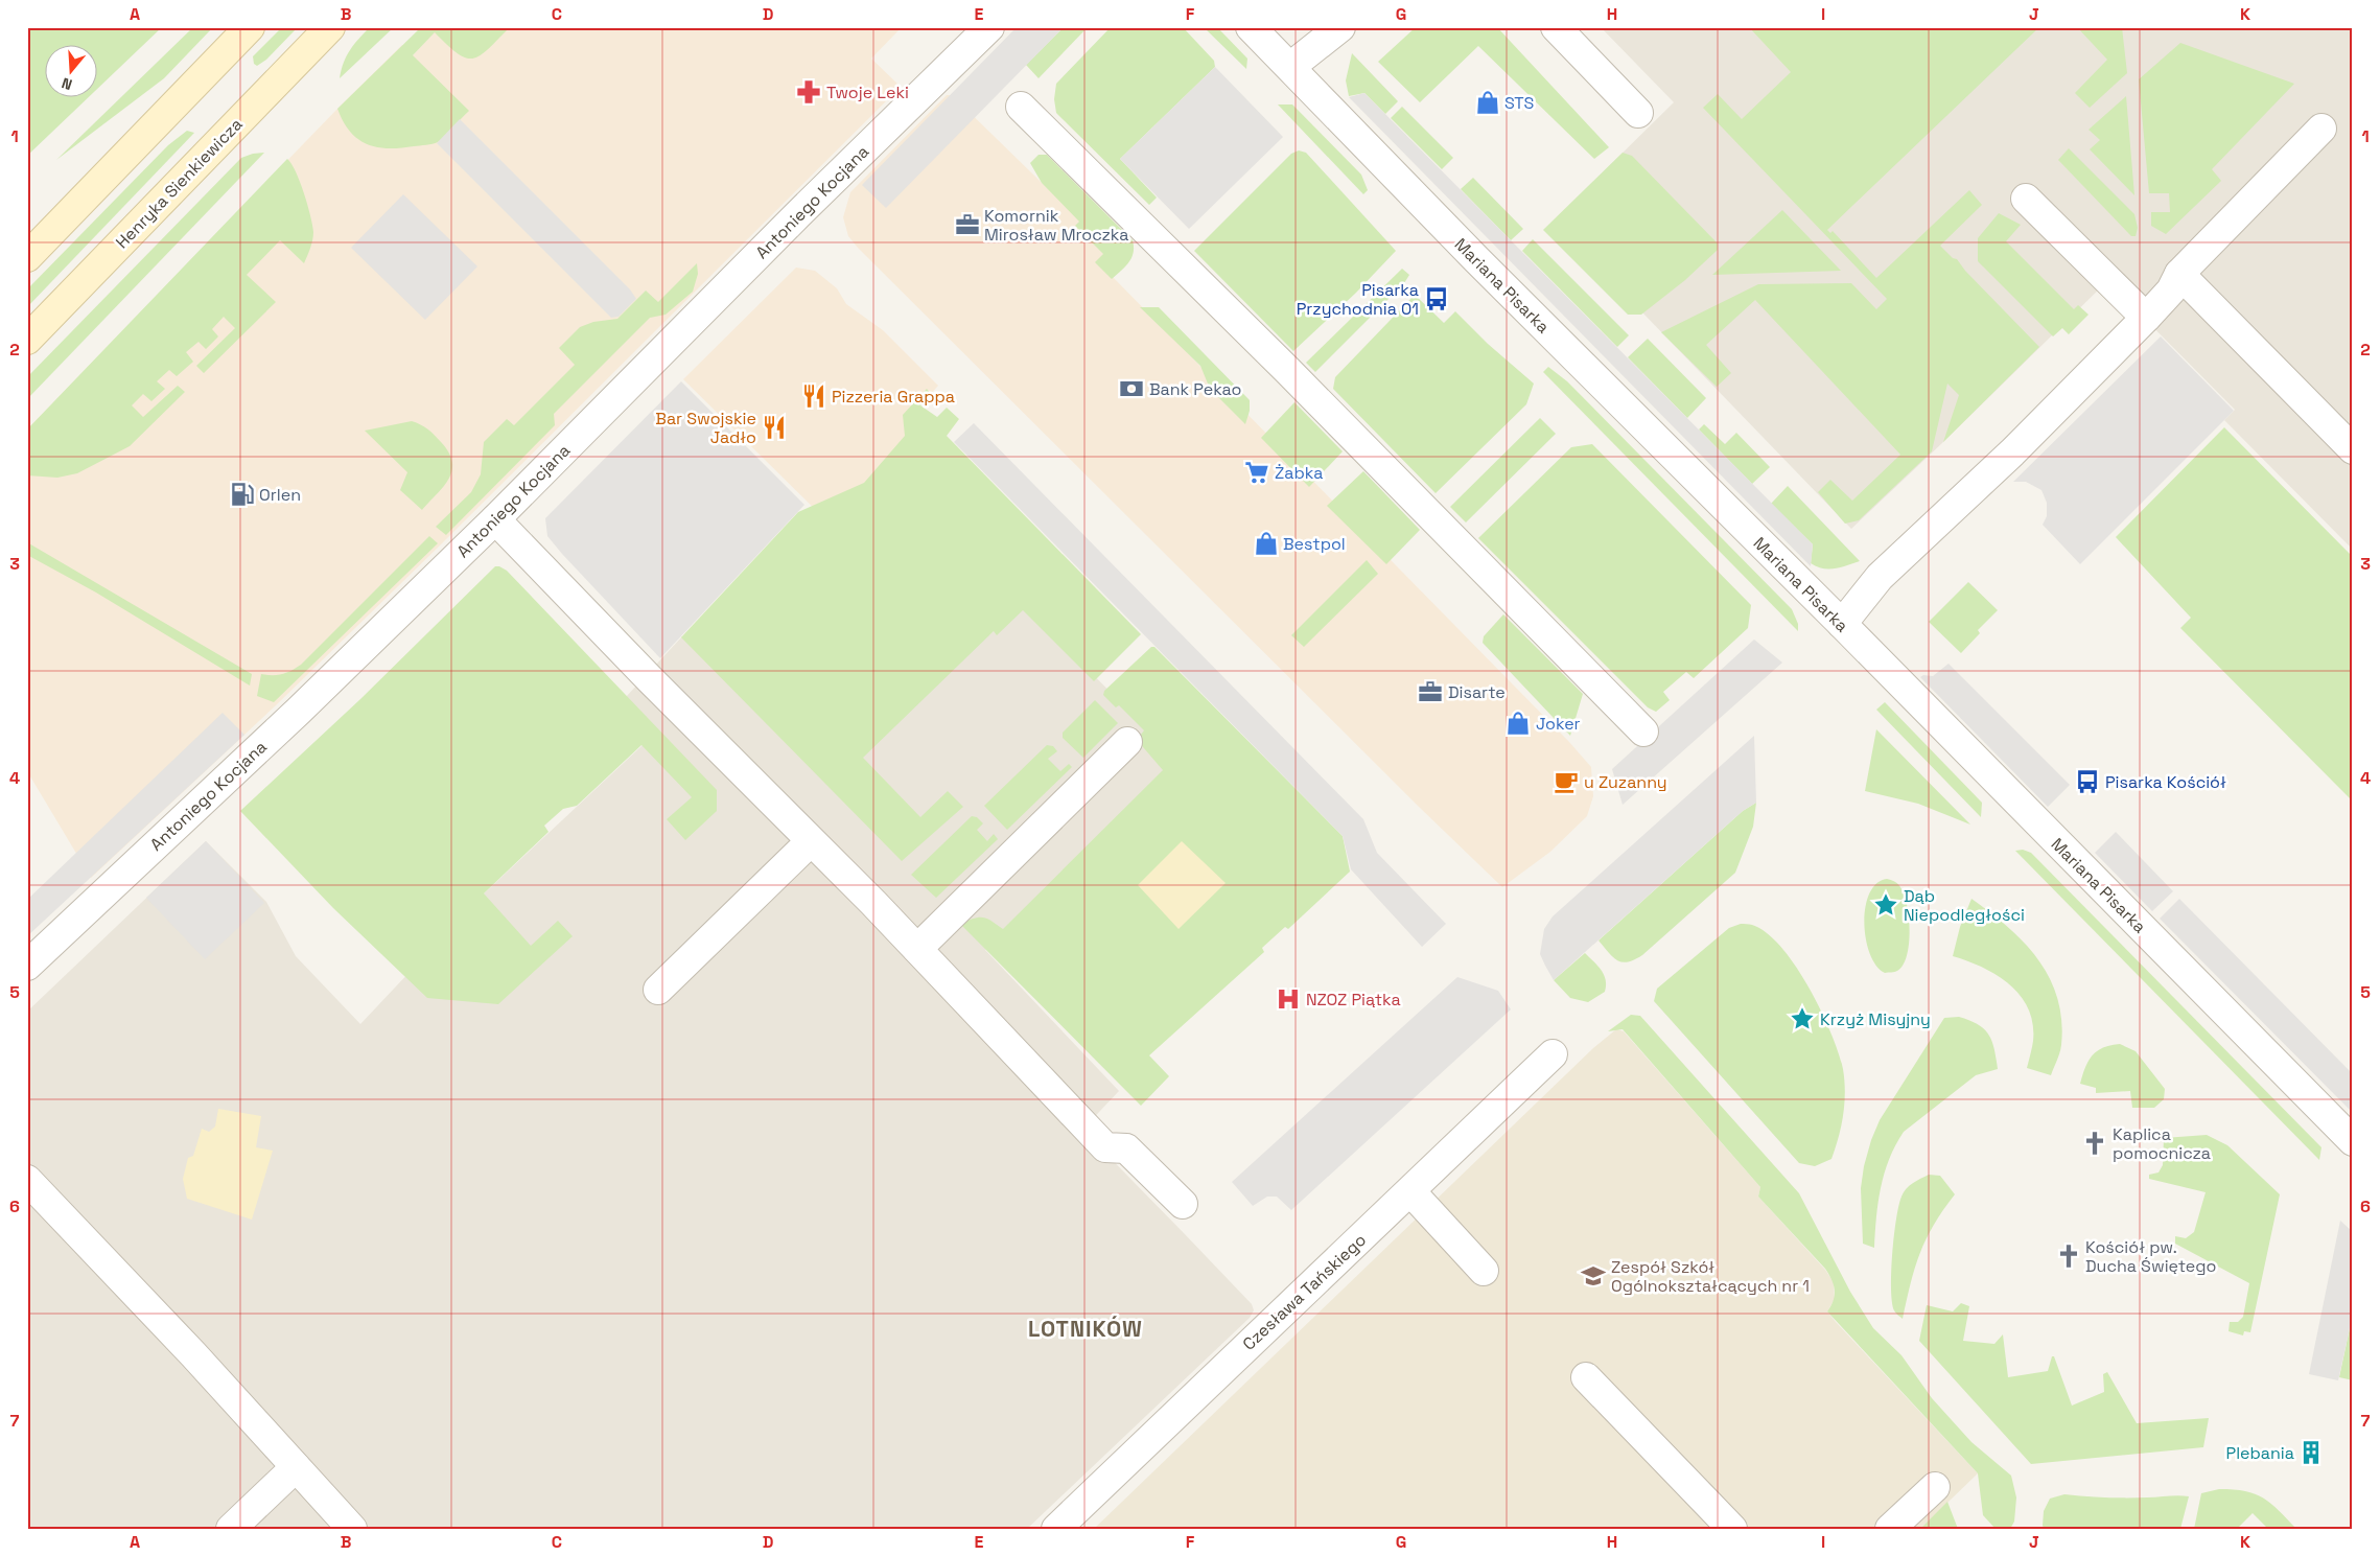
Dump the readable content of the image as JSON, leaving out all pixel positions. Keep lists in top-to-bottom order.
{
  "streets": {
    "street": [
      "Henryka Sienkiewicza",
      "Antoniego Kocjana",
      "Mariana Pisarka",
      "Czesława Tańskiego"
    ]
  },
  "districts": ["LOTNIKÓW"],
  "places": {
    "pharmacy": ["Twoje Leki"],
    "shop": ["STS", "Bestpol", "Joker"],
    "office": ["Komornik Mirosław Mroczka", "Disarte"],
    "bus stop": ["Pisarka Przychodnia 01", "Pisarka Kościół"],
    "bank": ["Bank Pekao"],
    "restaurant": ["Pizzeria Grappa", "Bar Swojskie Jadło"],
    "supermarket": ["Żabka"],
    "fuel station": ["Orlen"],
    "cafe": ["u Zuzanny"],
    "place": ["Dąb Niepodległości", "Krzyż Misyjny"],
    "hospital": ["NZOZ Piątka"],
    "church": ["Kaplica pomocnicza", "Kościół pw. Ducha Świętego"],
    "school or university": ["Zespół Szkół Ogólnokształcących nr 1"],
    "building": ["Plebania"]
  },
  "north": "bottom",
  "grid": {
    "columns": [
      "A",
      "B",
      "C",
      "D",
      "E",
      "F",
      "G",
      "H",
      "I",
      "J",
      "K"
    ],
    "rows": [
      "1",
      "2",
      "3",
      "4",
      "5",
      "6",
      "7"
    ]
  }
}
